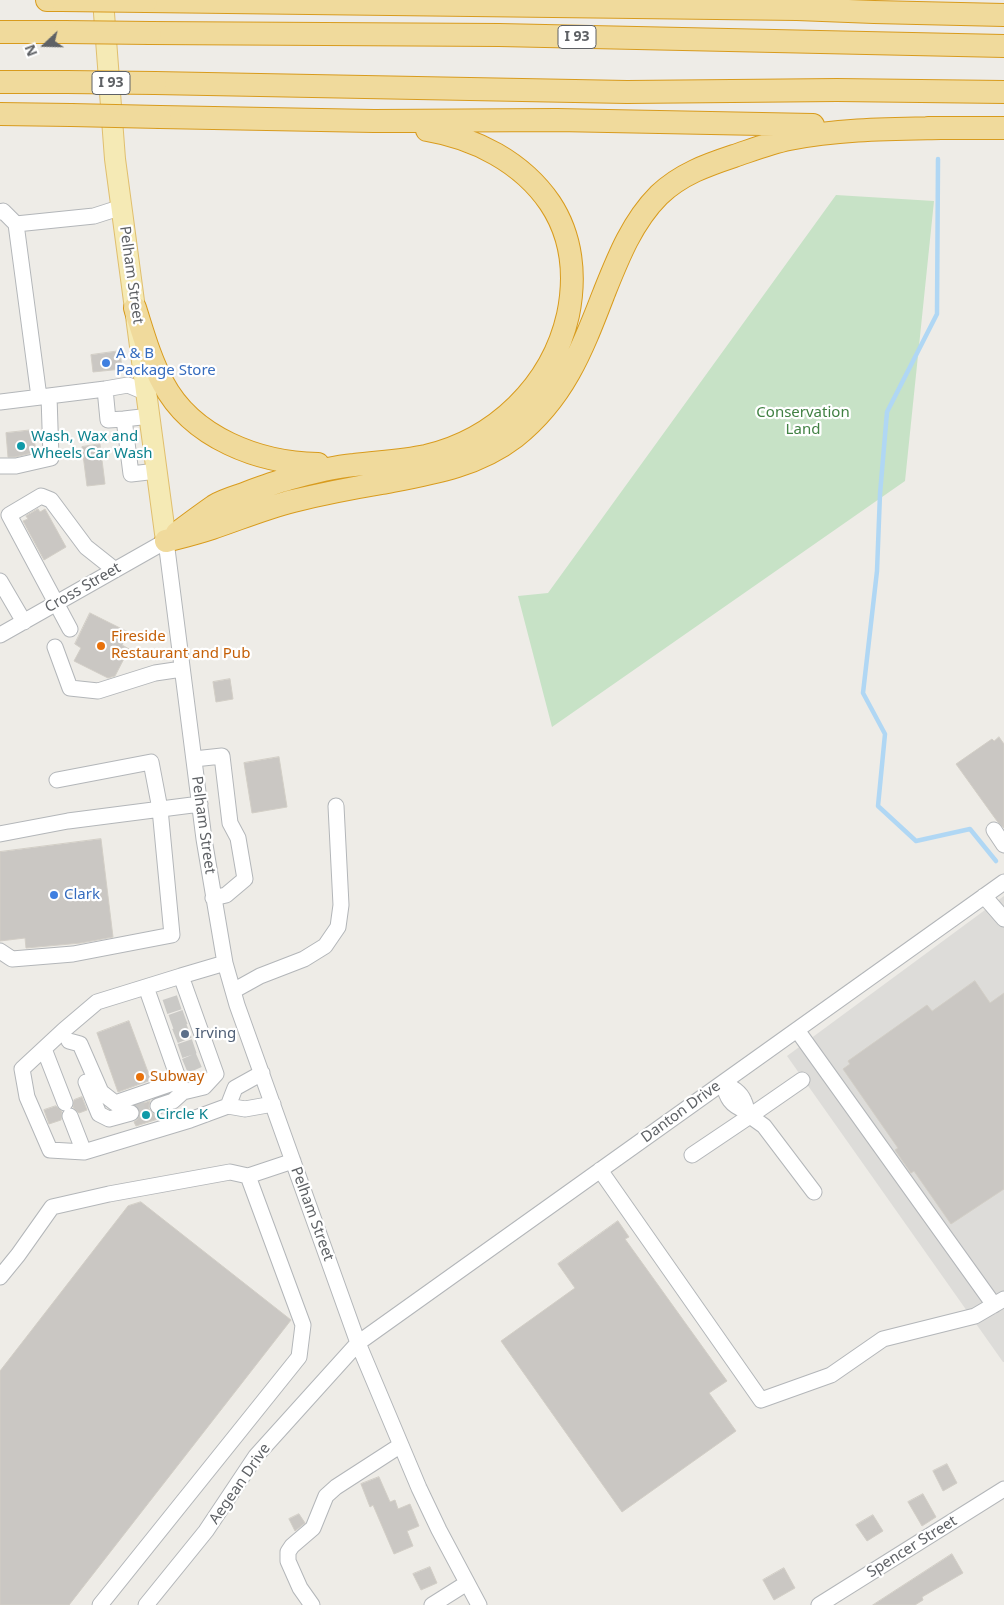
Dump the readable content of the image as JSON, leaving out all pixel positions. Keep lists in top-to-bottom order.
{
  "streets": {
    "highway": ["I 93"],
    "main road": ["Pelham Street"],
    "street": [
      "Cross Street",
      "Danton Drive",
      "Aegean Drive",
      "Spencer Street"
    ]
  },
  "crossings": [
    ["Pelham Street", "Cross Street"],
    ["Pelham Street", "Danton Drive"],
    ["Pelham Street", "Aegean Drive"],
    ["Danton Drive", "Aegean Drive"]
  ],
  "parks": ["Conservation Land"],
  "places": [
    "A & B Package Store",
    "Wash, Wax and Wheels Car Wash",
    "Fireside Restaurant and Pub",
    "Clark",
    "Irving",
    "Subway",
    "Circle K"
  ],
  "north": "left"
}
